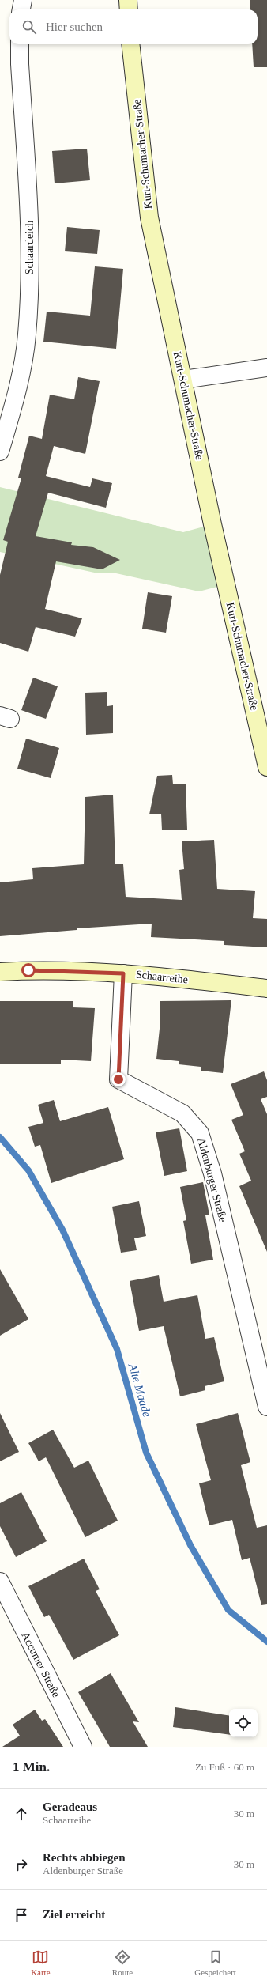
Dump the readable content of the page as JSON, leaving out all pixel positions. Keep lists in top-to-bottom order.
{
  "streets": {
    "main road": ["Kurt-Schumacher-Straße", "Schaarreihe"],
    "street": ["Schaardeich", "Aldenburger Straße", "Accumer Straße"]
  },
  "crossings": [
    ["Schaarreihe", "Aldenburger Straße"]
  ],
  "water": ["Alte Maade"],
  "page": {
    "search": "Hier suchen",
    "heading": ["1 Min.", "Zu Fuß · 60 m"],
    "list": [
      ["Geradeaus", "Schaarreihe", "30 m"],
      ["Rechts abbiegen", "Aldenburger Straße", "30 m"],
      "Ziel erreicht"
    ],
    "nav": ["Karte", "Route", "Gespeichert"]
  }
}
